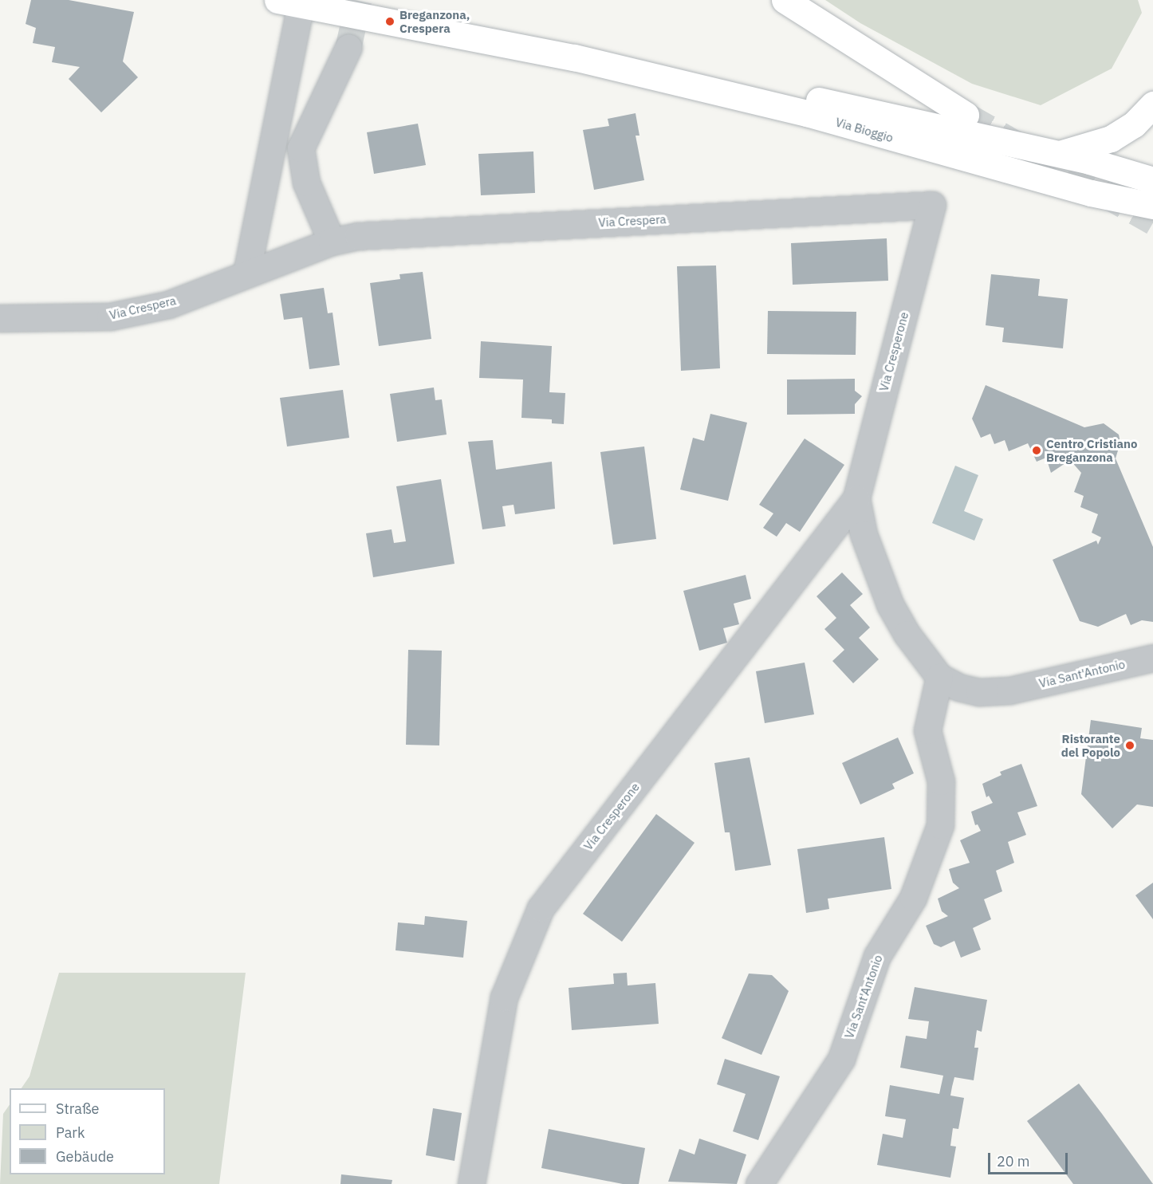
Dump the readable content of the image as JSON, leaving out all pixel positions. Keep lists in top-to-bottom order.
{
  "streets": {
    "main road": ["Via Bioggio"],
    "street": ["Via Crespera", "Via Cresperone", "Via Sant'Antonio"]
  },
  "crossings": [
    ["Via Crespera", "Via Cresperone"],
    ["Via Cresperone", "Via Sant'Antonio"]
  ],
  "places": ["Breganzona, Crespera", "Centro Cristiano Breganzona", "Ristorante del Popolo"],
  "legend": ["Straße", "Park", "Gebäude"],
  "scale_bar": "20 m"
}
